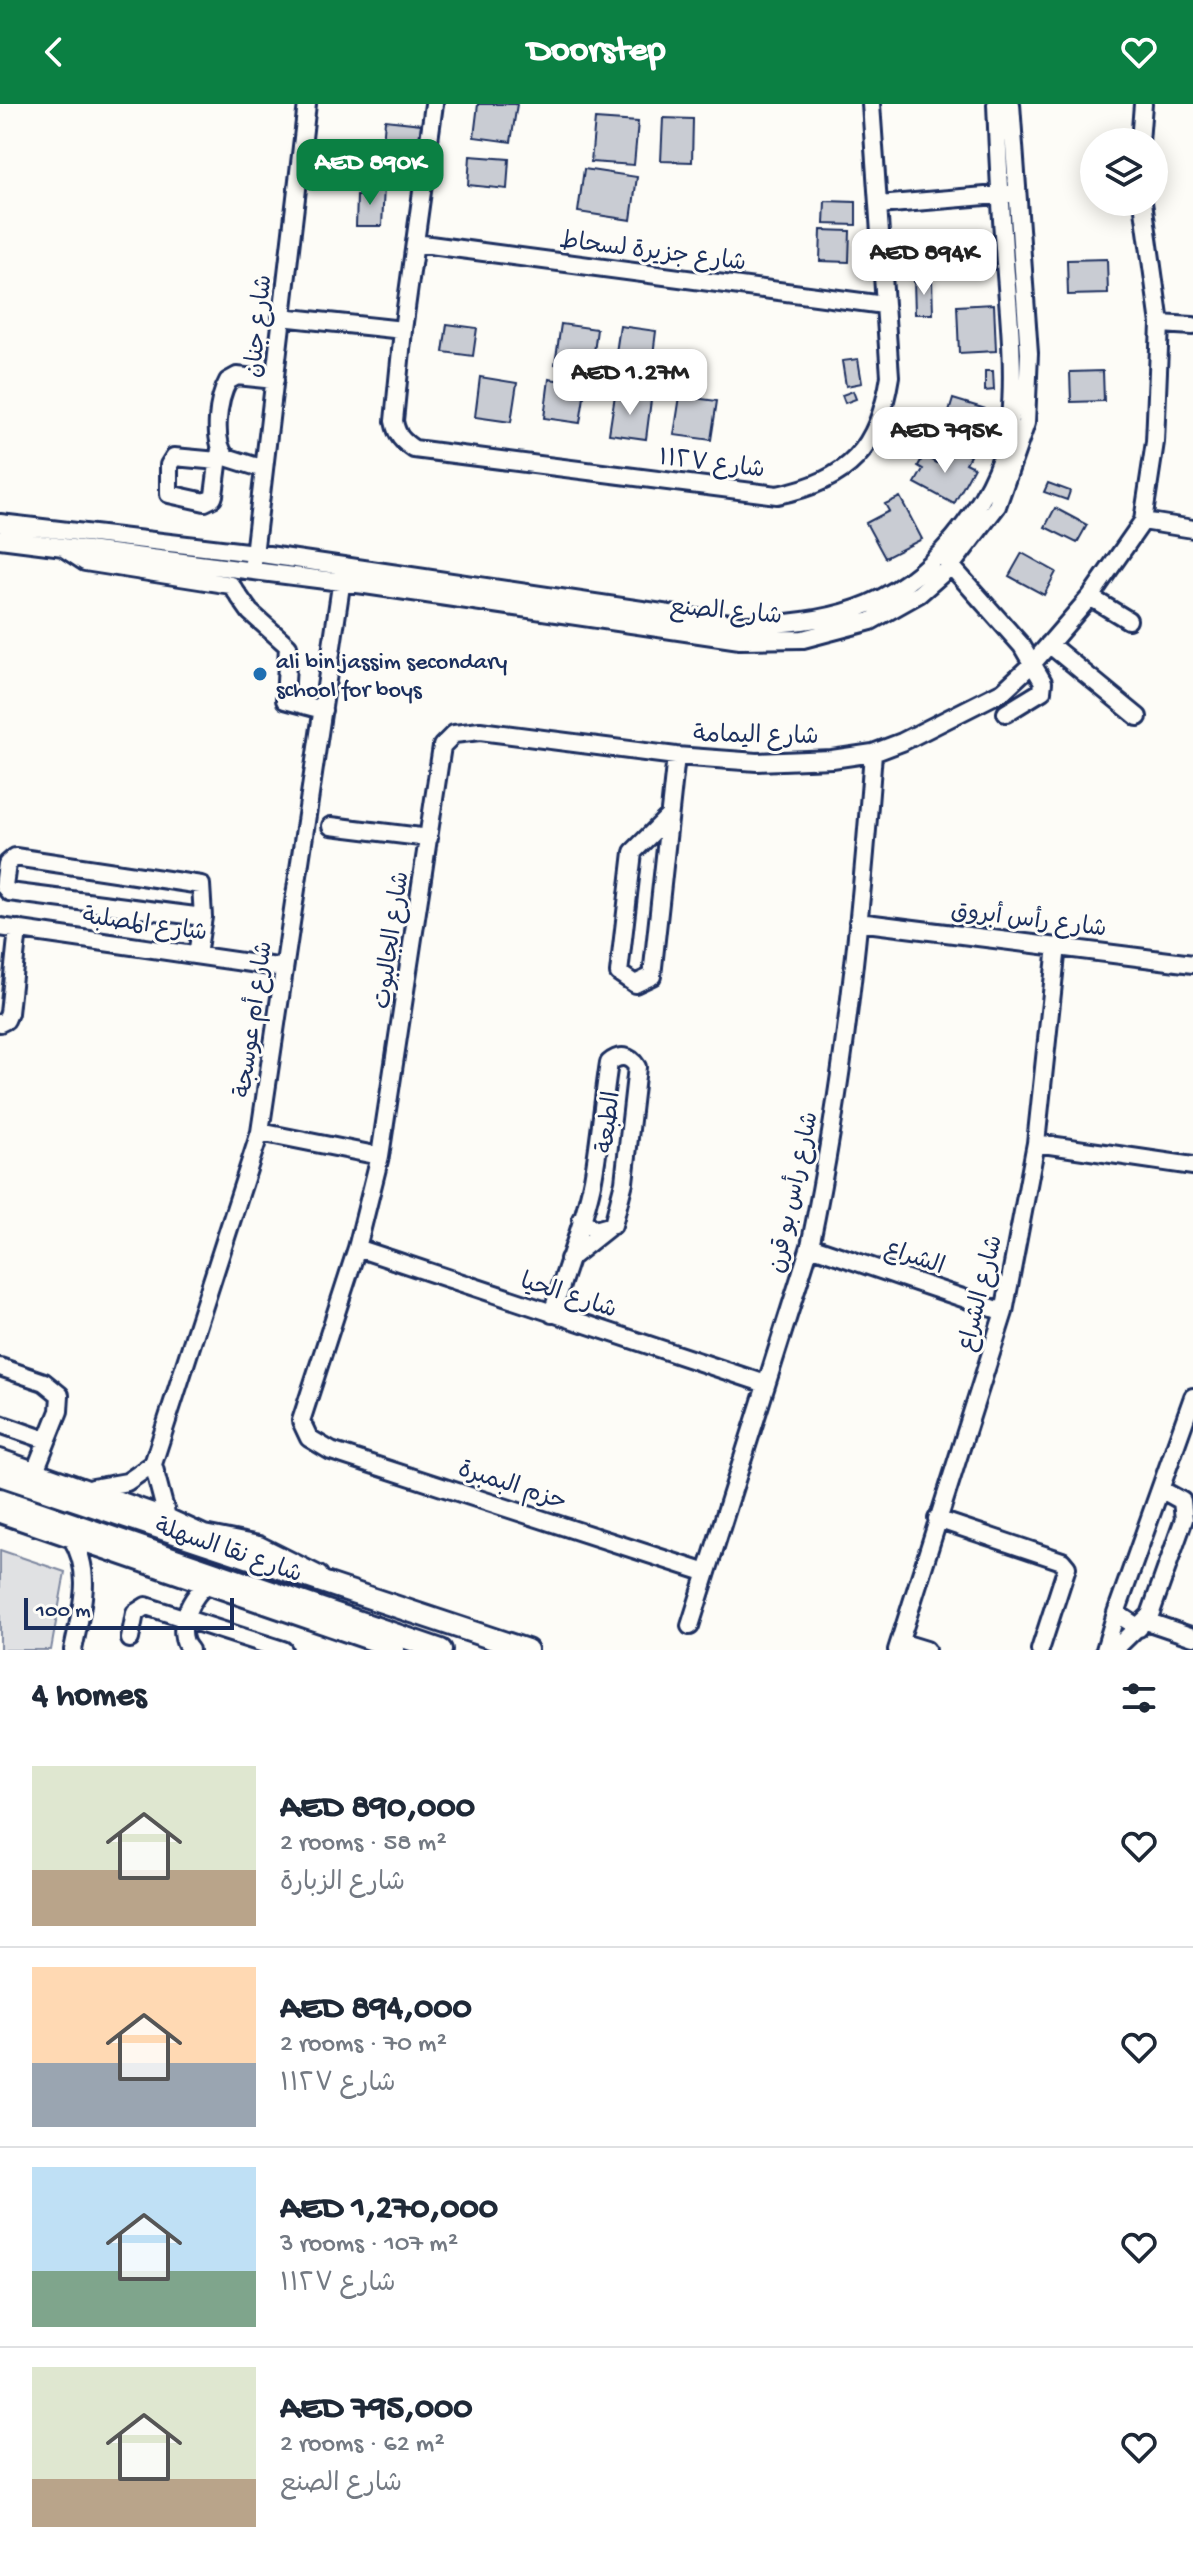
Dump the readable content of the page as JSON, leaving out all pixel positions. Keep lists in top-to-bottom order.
{
  "streets": {
    "main road": ["شارع نقا السهلة"],
    "street": [
      "شارع جزيرة لسحاط",
      "شارع جنان",
      "شارع ١١٢٧",
      "شارع الصنع",
      "شارع اليمامة",
      "شارع رأس أبروق",
      "شارع المصلبة",
      "شارع الجالبوت",
      "شارع أم عوسجة",
      "الطبعة",
      "شارع رأس بو قرن",
      "الشراع",
      "شارع الشراع",
      "شارع الحيا",
      "حزم البمبرة"
    ]
  },
  "crossings": [
    ["شارع جزيرة لسحاط", "شارع ١١٢٧"],
    ["شارع جنان", "شارع الصنع"],
    ["شارع الصنع", "شارع أم عوسجة"],
    ["شارع اليمامة", "شارع الجالبوت"],
    ["شارع اليمامة", "شارع رأس بو قرن"],
    ["شارع رأس أبروق", "شارع رأس بو قرن"],
    ["شارع رأس أبروق", "شارع الشراع"],
    ["شارع المصلبة", "شارع أم عوسجة"],
    ["شارع الجالبوت", "شارع الحيا"],
    ["شارع الجالبوت", "حزم البمبرة"],
    ["الطبعة", "شارع الحيا"],
    ["شارع رأس بو قرن", "الشراع"],
    ["شارع رأس بو قرن", "شارع الحيا"],
    ["شارع رأس بو قرن", "حزم البمبرة"],
    ["الشراع", "شارع الشراع"]
  ],
  "places": ["ali bin jassim secondary school for boys"],
  "scale_bar": "100 m",
  "page": {
    "header": "Doorstep",
    "price": [
      "AED 890K",
      "AED 894K",
      "AED 1.27M",
      "AED 795K"
    ],
    "scale": "100 m",
    "heading": "4 homes",
    "list": [
      {
        "name": "AED 890,000",
        "note": "2 rooms · 58 m² · شارع الزبارة"
      },
      {
        "name": "AED 894,000",
        "note": "2 rooms · 70 m² · شارع ١١٢٧"
      },
      {
        "name": "AED 1,270,000",
        "note": "3 rooms · 107 m² · شارع ١١٢٧"
      },
      {
        "name": "AED 795,000",
        "note": "2 rooms · 62 m² · شارع الصنع"
      }
    ]
  }
}
